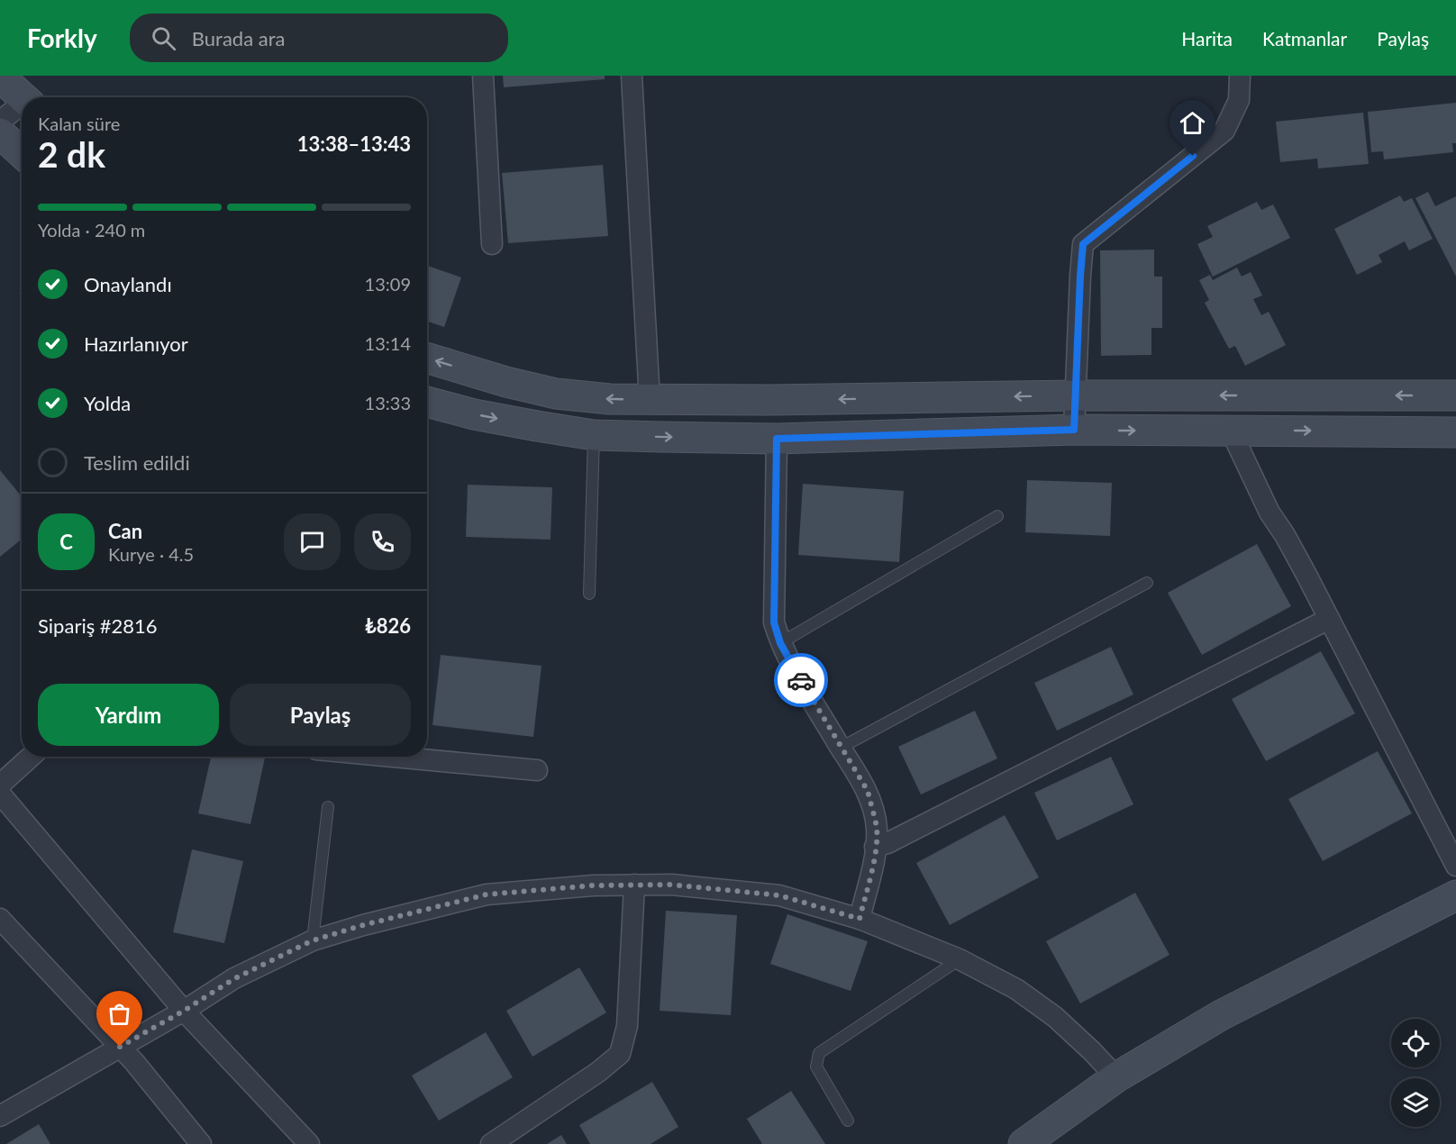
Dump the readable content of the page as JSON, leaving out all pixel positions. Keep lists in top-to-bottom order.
{
  "page": {
    "header": "Forkly",
    "search": "Burada ara",
    "nav": ["Harita", "Katmanlar", "Paylaş"],
    "heading": ["2 dk", "Kalan süre", "13:38–13:43"],
    "panel": [
      "Can",
      "Kurye · 4.5",
      "Sipariş #2816",
      "₺826"
    ],
    "bar": "Yolda · 240 m",
    "list": [
      ["Onaylandı", "13:09"],
      ["Hazırlanıyor", "13:14"],
      ["Yolda", "13:33"],
      "Teslim edildi"
    ],
    "round": "C",
    "buttons": ["Yardım", "Paylaş"]
  }
}
